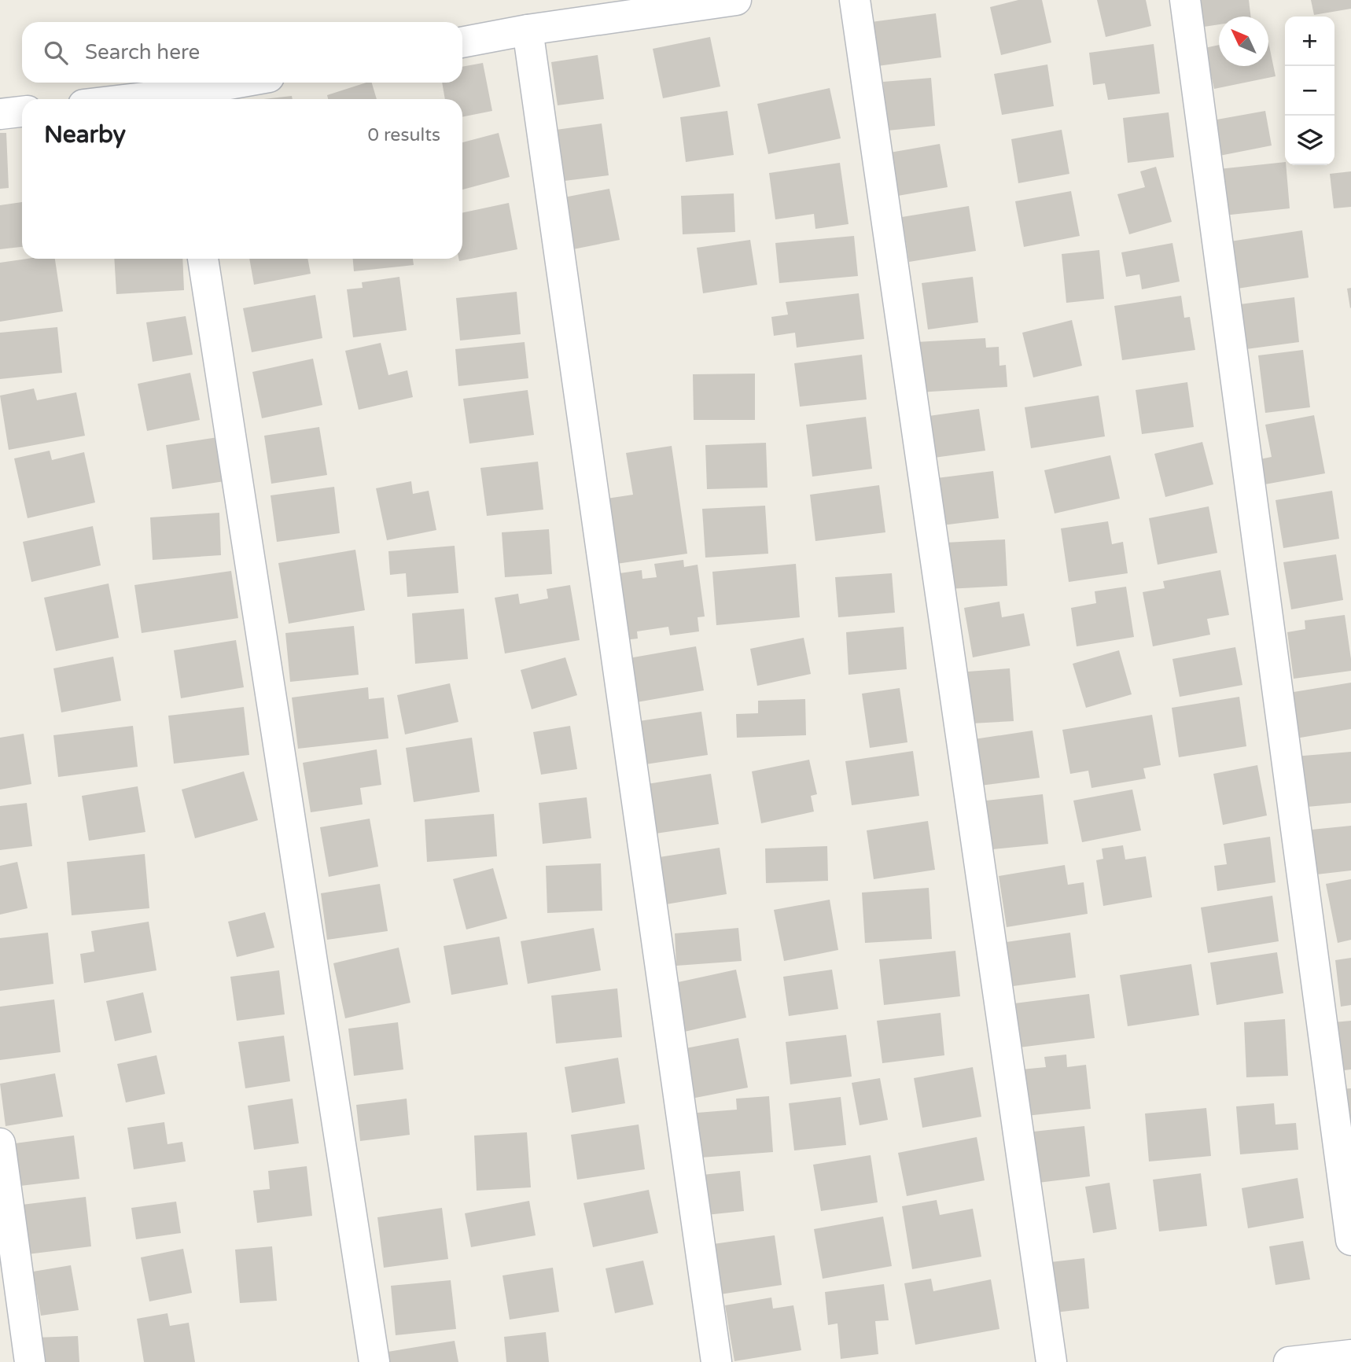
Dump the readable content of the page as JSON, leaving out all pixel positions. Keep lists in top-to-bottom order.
{
  "north": "top left",
  "page": {
    "map_buttons": ["+", "−"],
    "search": "Search here",
    "heading": ["Nearby", "0 results"]
  }
}
